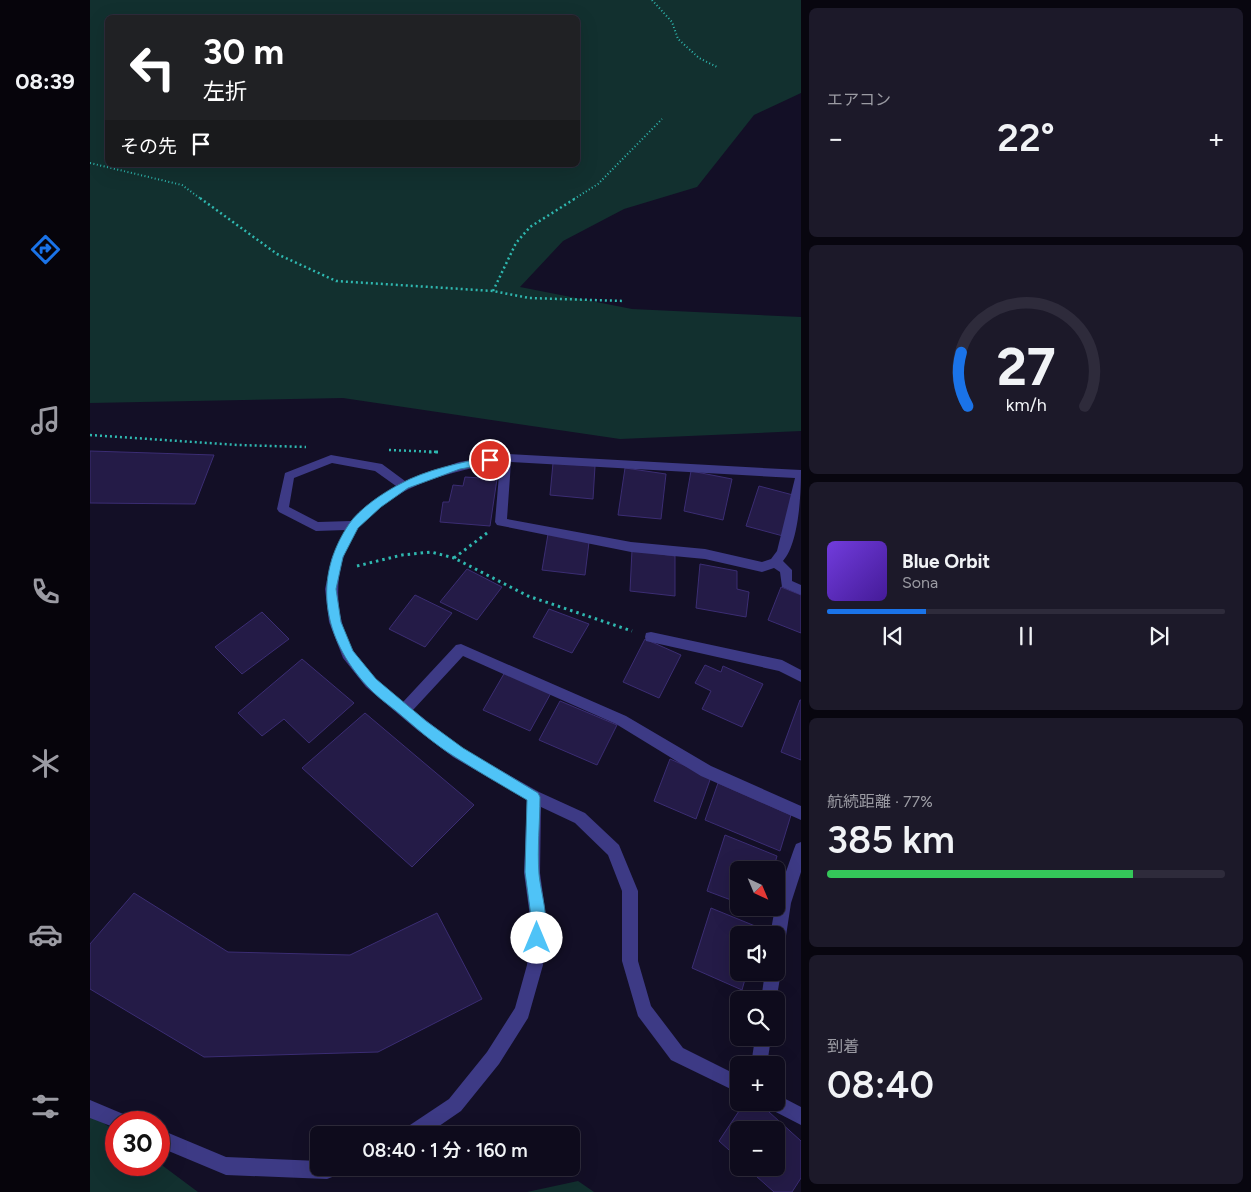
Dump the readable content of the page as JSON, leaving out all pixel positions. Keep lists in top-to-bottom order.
{
  "north": "bottom right",
  "page": {
    "tabs": "08:39",
    "tile": [
      "エアコン",
      ["航続距離 · 77%", "385 km"],
      ["到着", "08:40"]
    ],
    "turn": ["30 m", "左折"],
    "heat": ["−", "22°", "+"],
    "then": "その先",
    "song": ["Blue Orbit", "Sona"],
    "map_buttons": ["+", "−"],
    "limit": "30",
    "trip": "08:40 · 1 分 · 160 m",
    "gauge": ["27", "km/h"]
  }
}
